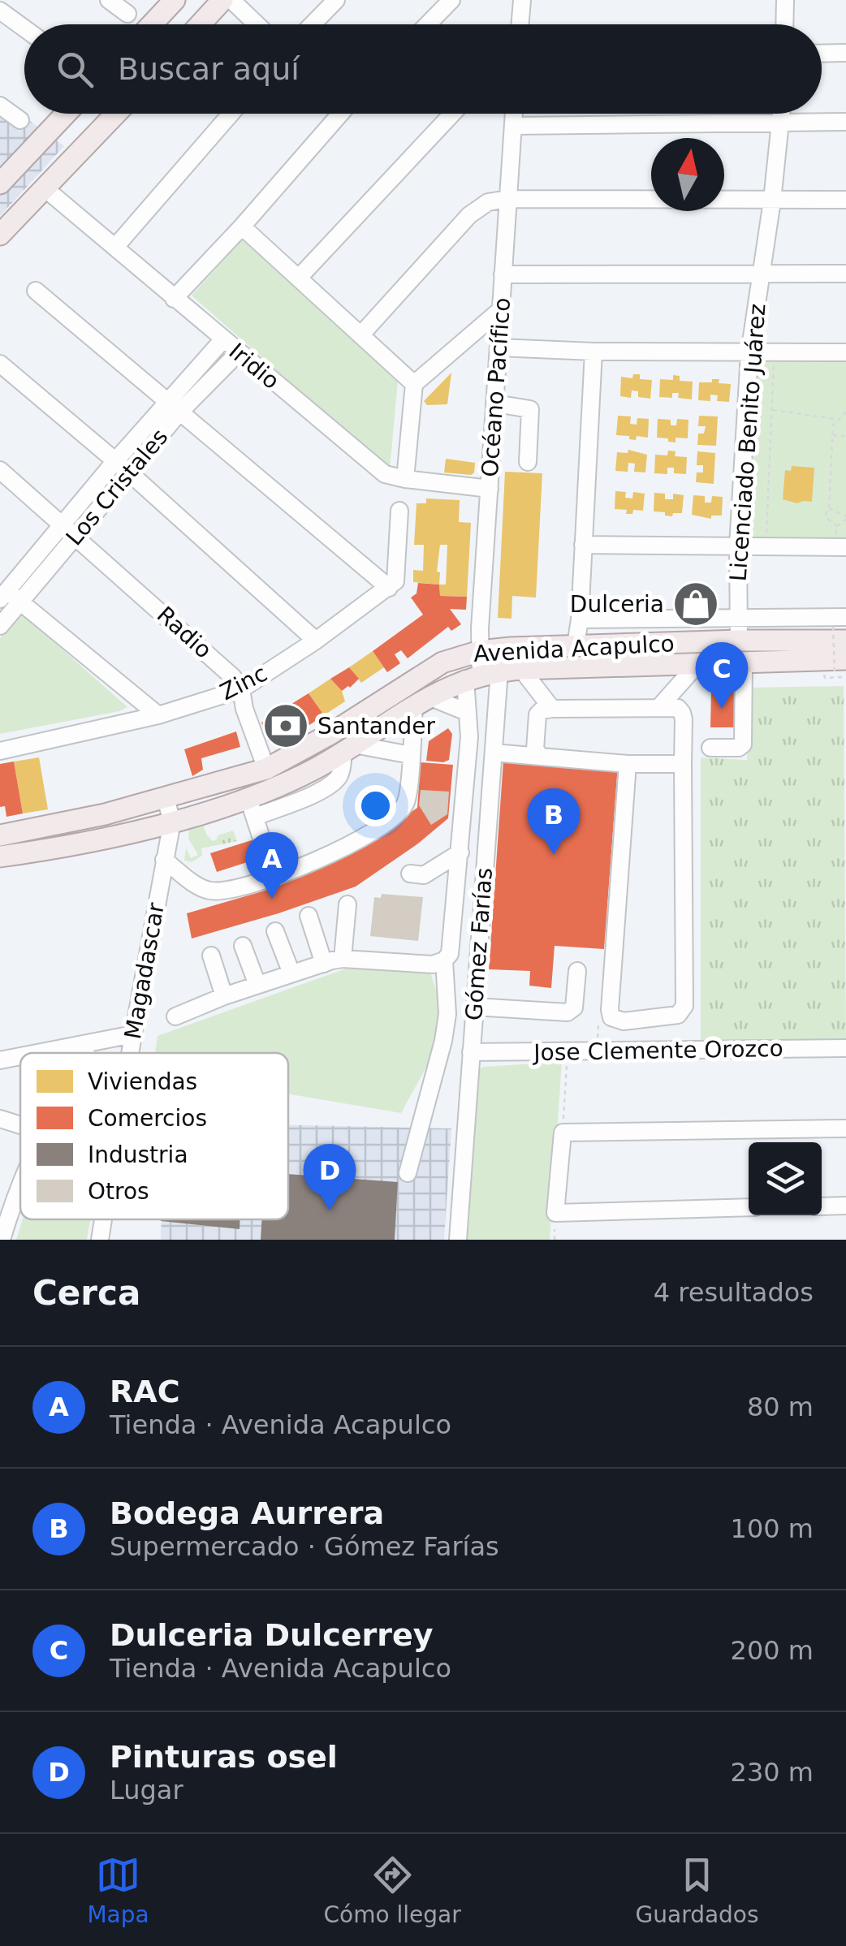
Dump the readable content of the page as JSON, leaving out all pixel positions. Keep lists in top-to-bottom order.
{
  "streets": {
    "main road": ["Avenida Acapulco"],
    "street": [
      "Iridio",
      "Océano Pacífico",
      "Licenciado Benito Juárez",
      "Los Cristales",
      "Radio",
      "Zinc",
      "Gómez Farías",
      "Magadascar",
      "Jose Clemente Orozco"
    ]
  },
  "crossings": [
    ["Iridio", "Océano Pacífico"],
    ["Iridio", "Los Cristales"],
    ["Océano Pacífico", "Avenida Acapulco"],
    ["Océano Pacífico", "Gómez Farías"],
    ["Licenciado Benito Juárez", "Avenida Acapulco"],
    ["Los Cristales", "Radio"],
    ["Radio", "Avenida Acapulco"],
    ["Radio", "Zinc"],
    ["Avenida Acapulco", "Gómez Farías"],
    ["Avenida Acapulco", "Magadascar"],
    ["Gómez Farías", "Jose Clemente Orozco"]
  ],
  "places": {
    "shop": ["Dulceria"],
    "bank": ["Santander"]
  },
  "legend": [
    "Viviendas",
    "Comercios",
    "Industria",
    "Otros"
  ],
  "north": "top",
  "page": {
    "search": "Buscar aquí",
    "pins": [
      "C",
      "B",
      "A",
      "D"
    ],
    "heading": ["Cerca", "4 resultados"],
    "list": [
      {
        "mark": "A",
        "name": "RAC",
        "note": "Tienda · Avenida Acapulco",
        "value": "80 m"
      },
      {
        "mark": "B",
        "name": "Bodega Aurrera",
        "note": "Supermercado · Gómez Farías",
        "value": "100 m"
      },
      {
        "mark": "C",
        "name": "Dulceria Dulcerrey",
        "note": "Tienda · Avenida Acapulco",
        "value": "200 m"
      },
      {
        "mark": "D",
        "name": "Pinturas osel",
        "note": "Lugar",
        "value": "230 m"
      }
    ],
    "nav": ["Mapa", "Cómo llegar", "Guardados"]
  }
}
